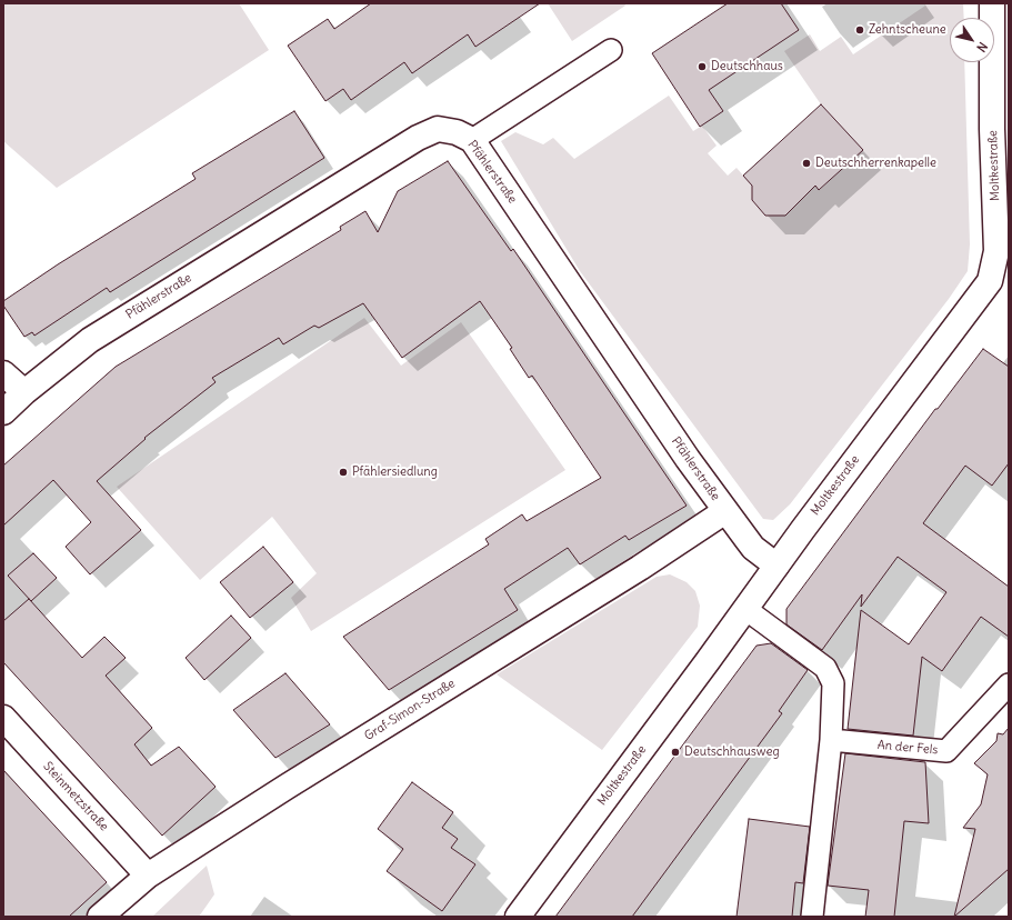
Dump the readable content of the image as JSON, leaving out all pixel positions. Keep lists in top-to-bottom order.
{
  "streets": {
    "street": [
      "Moltkestraße",
      "Pfählerstraße",
      "Graf-Simon-Straße",
      "Steinmetzstraße"
    ],
    "lane": ["An der Fels"]
  },
  "crossings": [
    ["Moltkestraße", "Pfählerstraße"],
    ["Pfählerstraße", "Graf-Simon-Straße"],
    ["Graf-Simon-Straße", "Steinmetzstraße"]
  ],
  "places": [
    "Zehntscheune",
    "Deutschhaus",
    "Deutschherrenkapelle",
    "Pfählersiedlung",
    "Deutschhausweg"
  ],
  "north": "bottom right"
}
